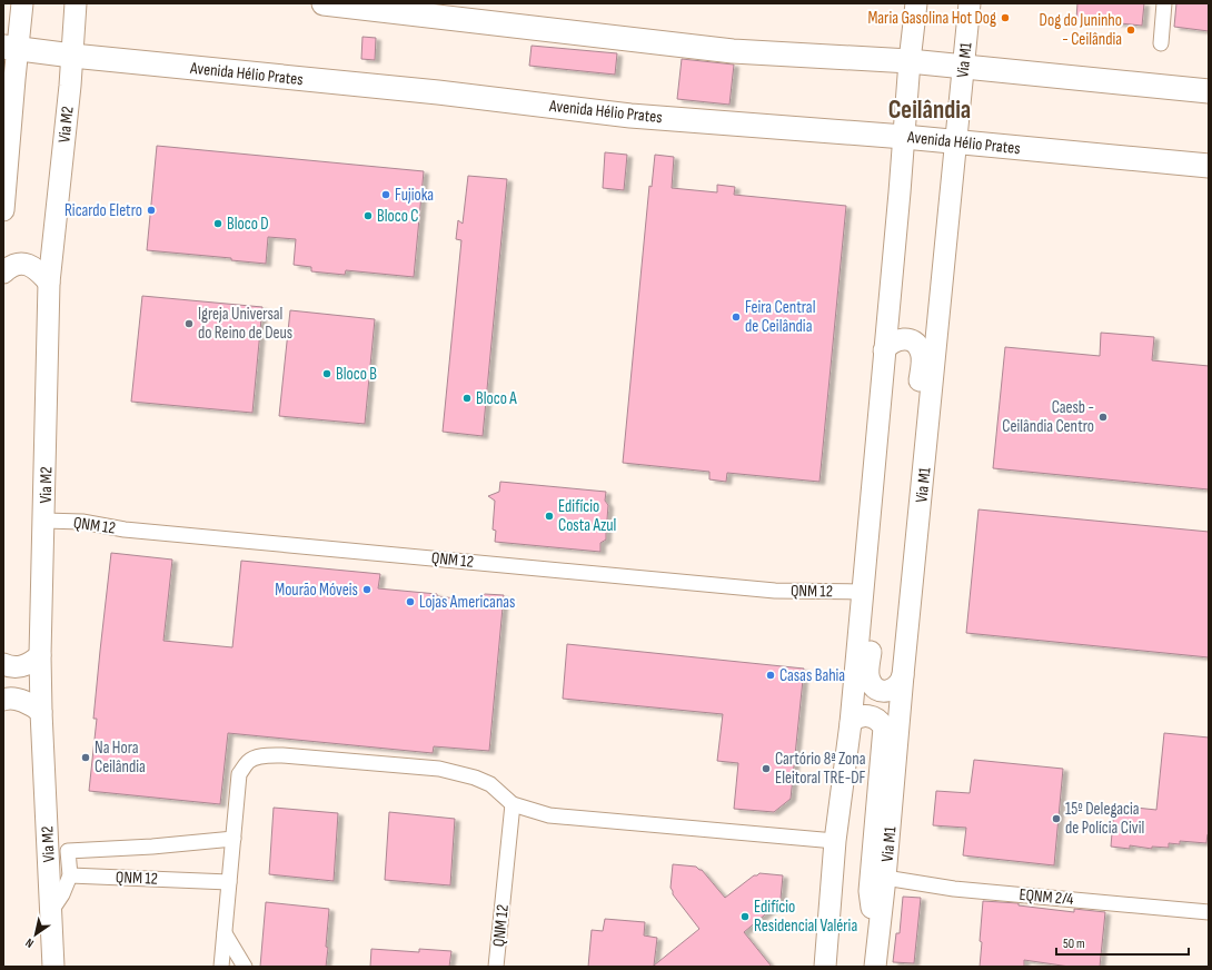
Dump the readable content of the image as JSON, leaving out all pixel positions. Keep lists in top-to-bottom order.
{
  "streets": {
    "main road": ["Via M1", "Avenida Hélio Prates", "Via M2"],
    "street": ["QNM 12", "EQNM 2/4"]
  },
  "crossings": [
    ["Via M1", "Avenida Hélio Prates"],
    ["Via M1", "EQNM 2/4"],
    ["Avenida Hélio Prates", "Via M2"],
    ["Via M2", "QNM 12"]
  ],
  "districts": ["Ceilândia"],
  "places": [
    "Maria Gasolina Hot Dog",
    "Dog do Juninho - Ceilândia",
    "Fujioka",
    "Ricardo Eletro",
    "Bloco C",
    "Bloco D",
    "Feira Central de Ceilândia",
    "Igreja Universal do Reino de Deus",
    "Bloco B",
    "Bloco A",
    "Caesb - Ceilândia Centro",
    "Edifício Costa Azul",
    "Mourão Móveis",
    "Lojas Americanas",
    "Casas Bahia",
    "Na Hora Ceilândia",
    "Cartório 8ª Zona Eleitoral TRE-DF",
    "15º Delegacia de Polícia Civil",
    "Edifício Residencial Valéria"
  ],
  "scale_bar": "50 m",
  "north": "bottom left"
}
